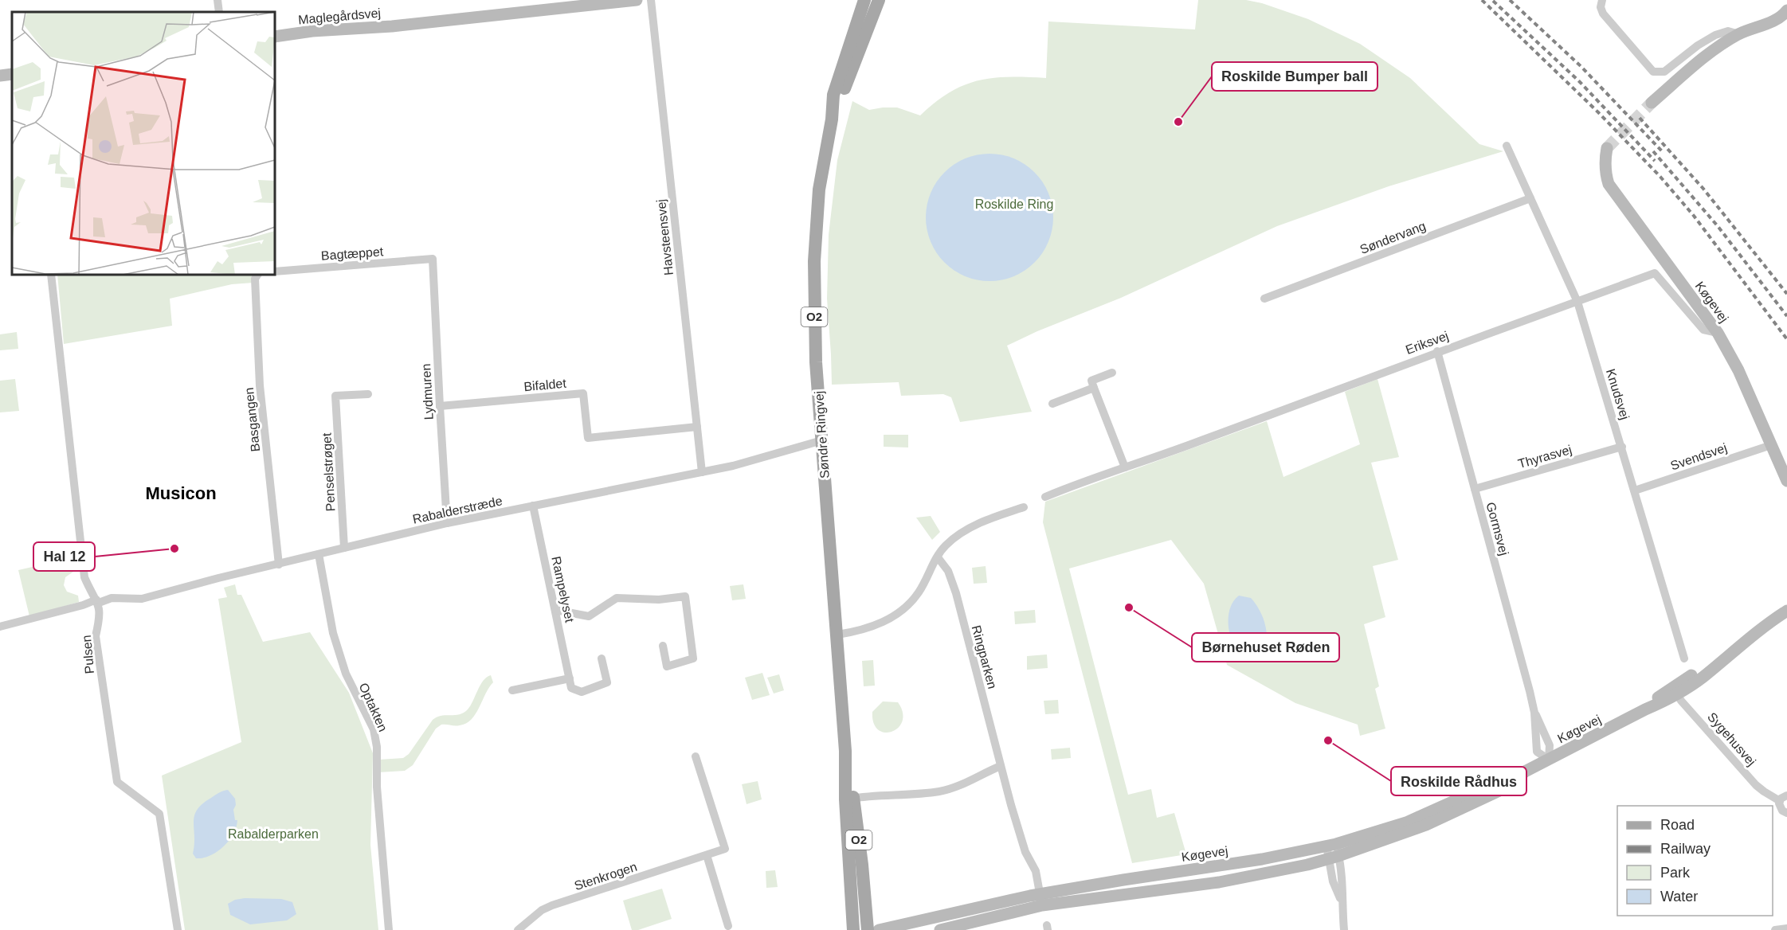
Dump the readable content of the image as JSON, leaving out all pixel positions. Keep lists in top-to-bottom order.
{
  "streets": {
    "main road": ["O2", "Søndre Ringvej"],
    "street": [
      "Maglegårdsvej",
      "Havsteensvej",
      "Søndervang",
      "Bagtæppet",
      "Køgevej",
      "Eriksvej",
      "Bifaldet",
      "Lydmuren",
      "Knudsvej",
      "Basgangen",
      "Thyrasvej",
      "Svendsvej",
      "Penselstrøget",
      "Rabalderstræde",
      "Gormsvej",
      "Rampelyset",
      "Pulsen",
      "Ringparken",
      "Optakten",
      "Sygehusvej",
      "Stenkrogen"
    ]
  },
  "crossings": [
    ["Havsteensvej", "Bifaldet"],
    ["Havsteensvej", "Rabalderstræde"],
    ["Søndervang", "Knudsvej"],
    ["Bagtæppet", "Lydmuren"],
    ["Køgevej", "Eriksvej"],
    ["Køgevej", "Svendsvej"],
    ["Køgevej", "Gormsvej"],
    ["Køgevej", "Ringparken"],
    ["Køgevej", "Sygehusvej"],
    ["Eriksvej", "Knudsvej"],
    ["Eriksvej", "Gormsvej"],
    ["Bifaldet", "Lydmuren"],
    ["Lydmuren", "Rabalderstræde"],
    ["Knudsvej", "Thyrasvej"],
    ["Knudsvej", "Svendsvej"],
    ["Basgangen", "Rabalderstræde"],
    ["Søndre Ringvej", "Rabalderstræde"],
    ["Thyrasvej", "Gormsvej"],
    ["Penselstrøget", "Rabalderstræde"],
    ["Rabalderstræde", "Rampelyset"],
    ["Rabalderstræde", "Pulsen"],
    ["Rabalderstræde", "Optakten"]
  ],
  "districts": ["Musicon"],
  "parks": ["Roskilde Ring", "Rabalderparken"],
  "places": [
    "Roskilde Bumper ball",
    "Hal 12",
    "Børnehuset Røden",
    "Roskilde Rådhus"
  ],
  "legend": [
    "Road",
    "Railway",
    "Park",
    "Water"
  ]
}
